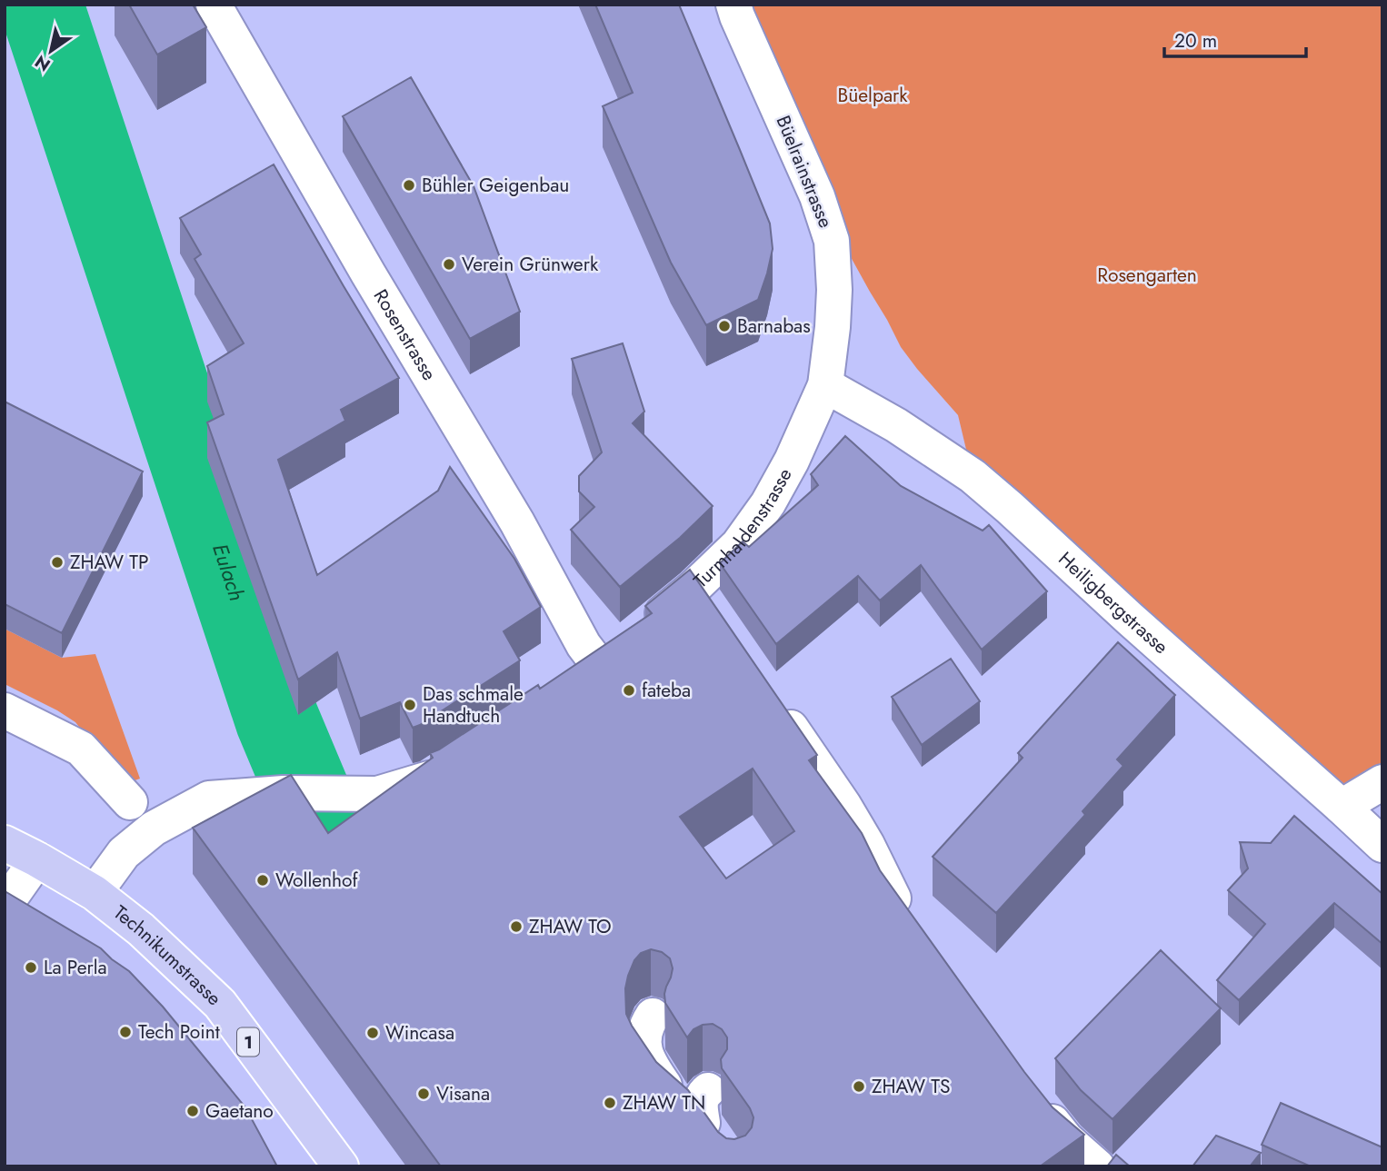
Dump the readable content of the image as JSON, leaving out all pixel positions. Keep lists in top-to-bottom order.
{
  "streets": {
    "main road": ["Technikumstrasse", "1"],
    "street": [
      "Büelrainstrasse",
      "Rosenstrasse",
      "Turmhaldenstrasse",
      "Heiligbergstrasse"
    ]
  },
  "crossings": [
    ["Büelrainstrasse", "Turmhaldenstrasse"],
    ["Büelrainstrasse", "Heiligbergstrasse"],
    ["Rosenstrasse", "Turmhaldenstrasse"],
    ["Turmhaldenstrasse", "Heiligbergstrasse"]
  ],
  "water": ["Eulach"],
  "parks": ["Büelpark", "Rosengarten"],
  "places": [
    "Bühler Geigenbau",
    "Verein Grünwerk",
    "Barnabas",
    "ZHAW TP",
    "fateba",
    "Das schmale Handtuch",
    "Wollenhof",
    "ZHAW TO",
    "La Perla",
    "Tech Point",
    "Wincasa",
    "ZHAW TS",
    "Visana",
    "ZHAW TN",
    "Gaetano"
  ],
  "scale_bar": "20 m",
  "north": "bottom left"
}
